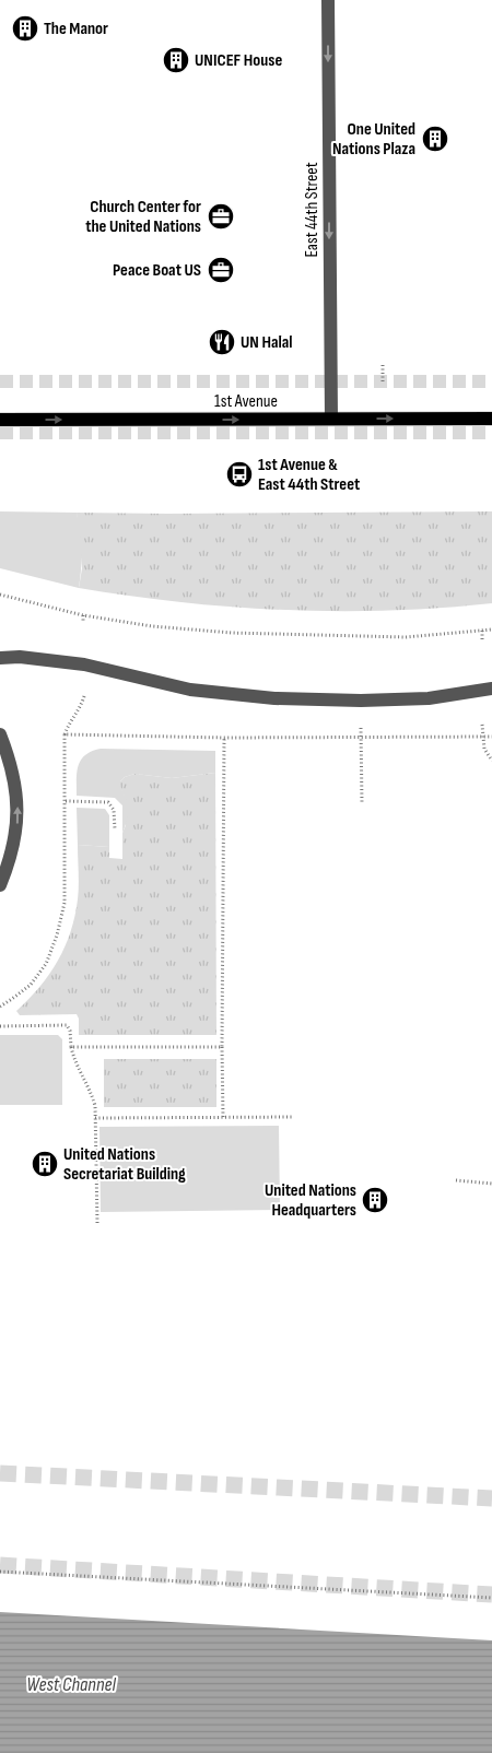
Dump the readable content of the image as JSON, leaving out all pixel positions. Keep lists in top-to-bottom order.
{
  "streets": {
    "main road": ["1st Avenue"],
    "street": ["East 44th Street"]
  },
  "crossings": [
    ["East 44th Street", "1st Avenue"]
  ],
  "one_way": ["East 44th Street", "1st Avenue"],
  "water": ["West Channel"],
  "places": {
    "building": [
      "The Manor",
      "UNICEF House",
      "One United Nations Plaza",
      "United Nations Secretariat Building",
      "United Nations Headquarters"
    ],
    "office": ["Church Center for the United Nations", "Peace Boat US"],
    "restaurant": ["UN Halal"],
    "bus stop": ["1st Avenue & East 44th Street"]
  }
}
